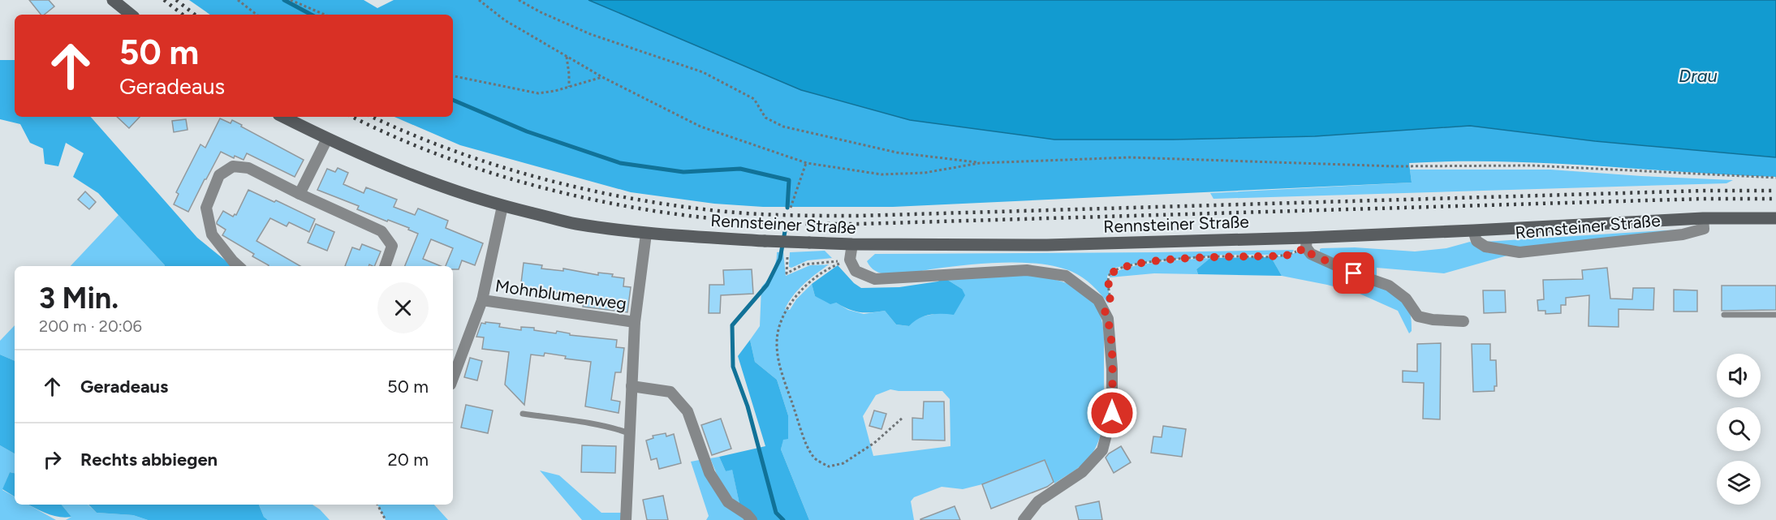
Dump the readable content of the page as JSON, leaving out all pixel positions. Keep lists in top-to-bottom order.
{
  "streets": {
    "main road": ["Rennsteiner Straße"],
    "street": ["Mohnblumenweg"]
  },
  "crossings": [
    ["Rennsteiner Straße", "Mohnblumenweg"]
  ],
  "water": ["Drau"],
  "page": {
    "turn": ["50 m", "Geradeaus"],
    "heading": ["3 Min.", "200 m · 20:06"],
    "list": [
      {
        "name": "Geradeaus",
        "value": "50 m"
      },
      {
        "name": "Rechts abbiegen",
        "value": "20 m"
      }
    ]
  }
}
